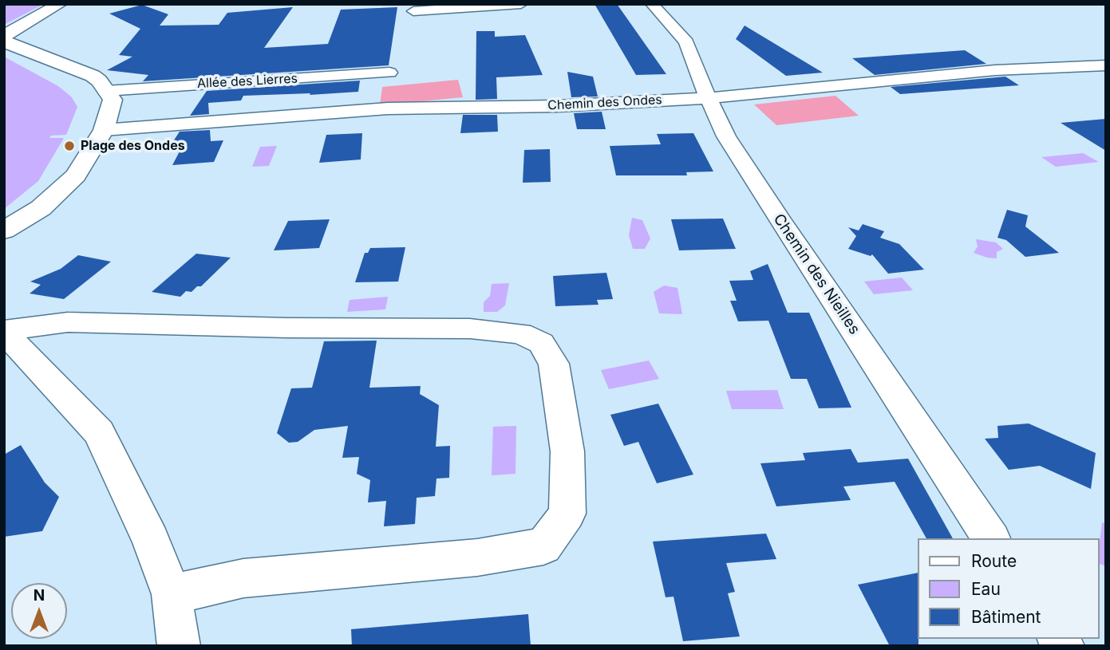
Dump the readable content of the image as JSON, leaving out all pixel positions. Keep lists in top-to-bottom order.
{
  "streets": {
    "street": ["Allée des Lierres", "Chemin des Ondes", "Chemin des Nieilles"]
  },
  "crossings": [
    ["Chemin des Ondes", "Chemin des Nieilles"]
  ],
  "places": ["Plage des Ondes"],
  "legend": ["Route", "Eau", "Bâtiment"],
  "north": "top"
}
